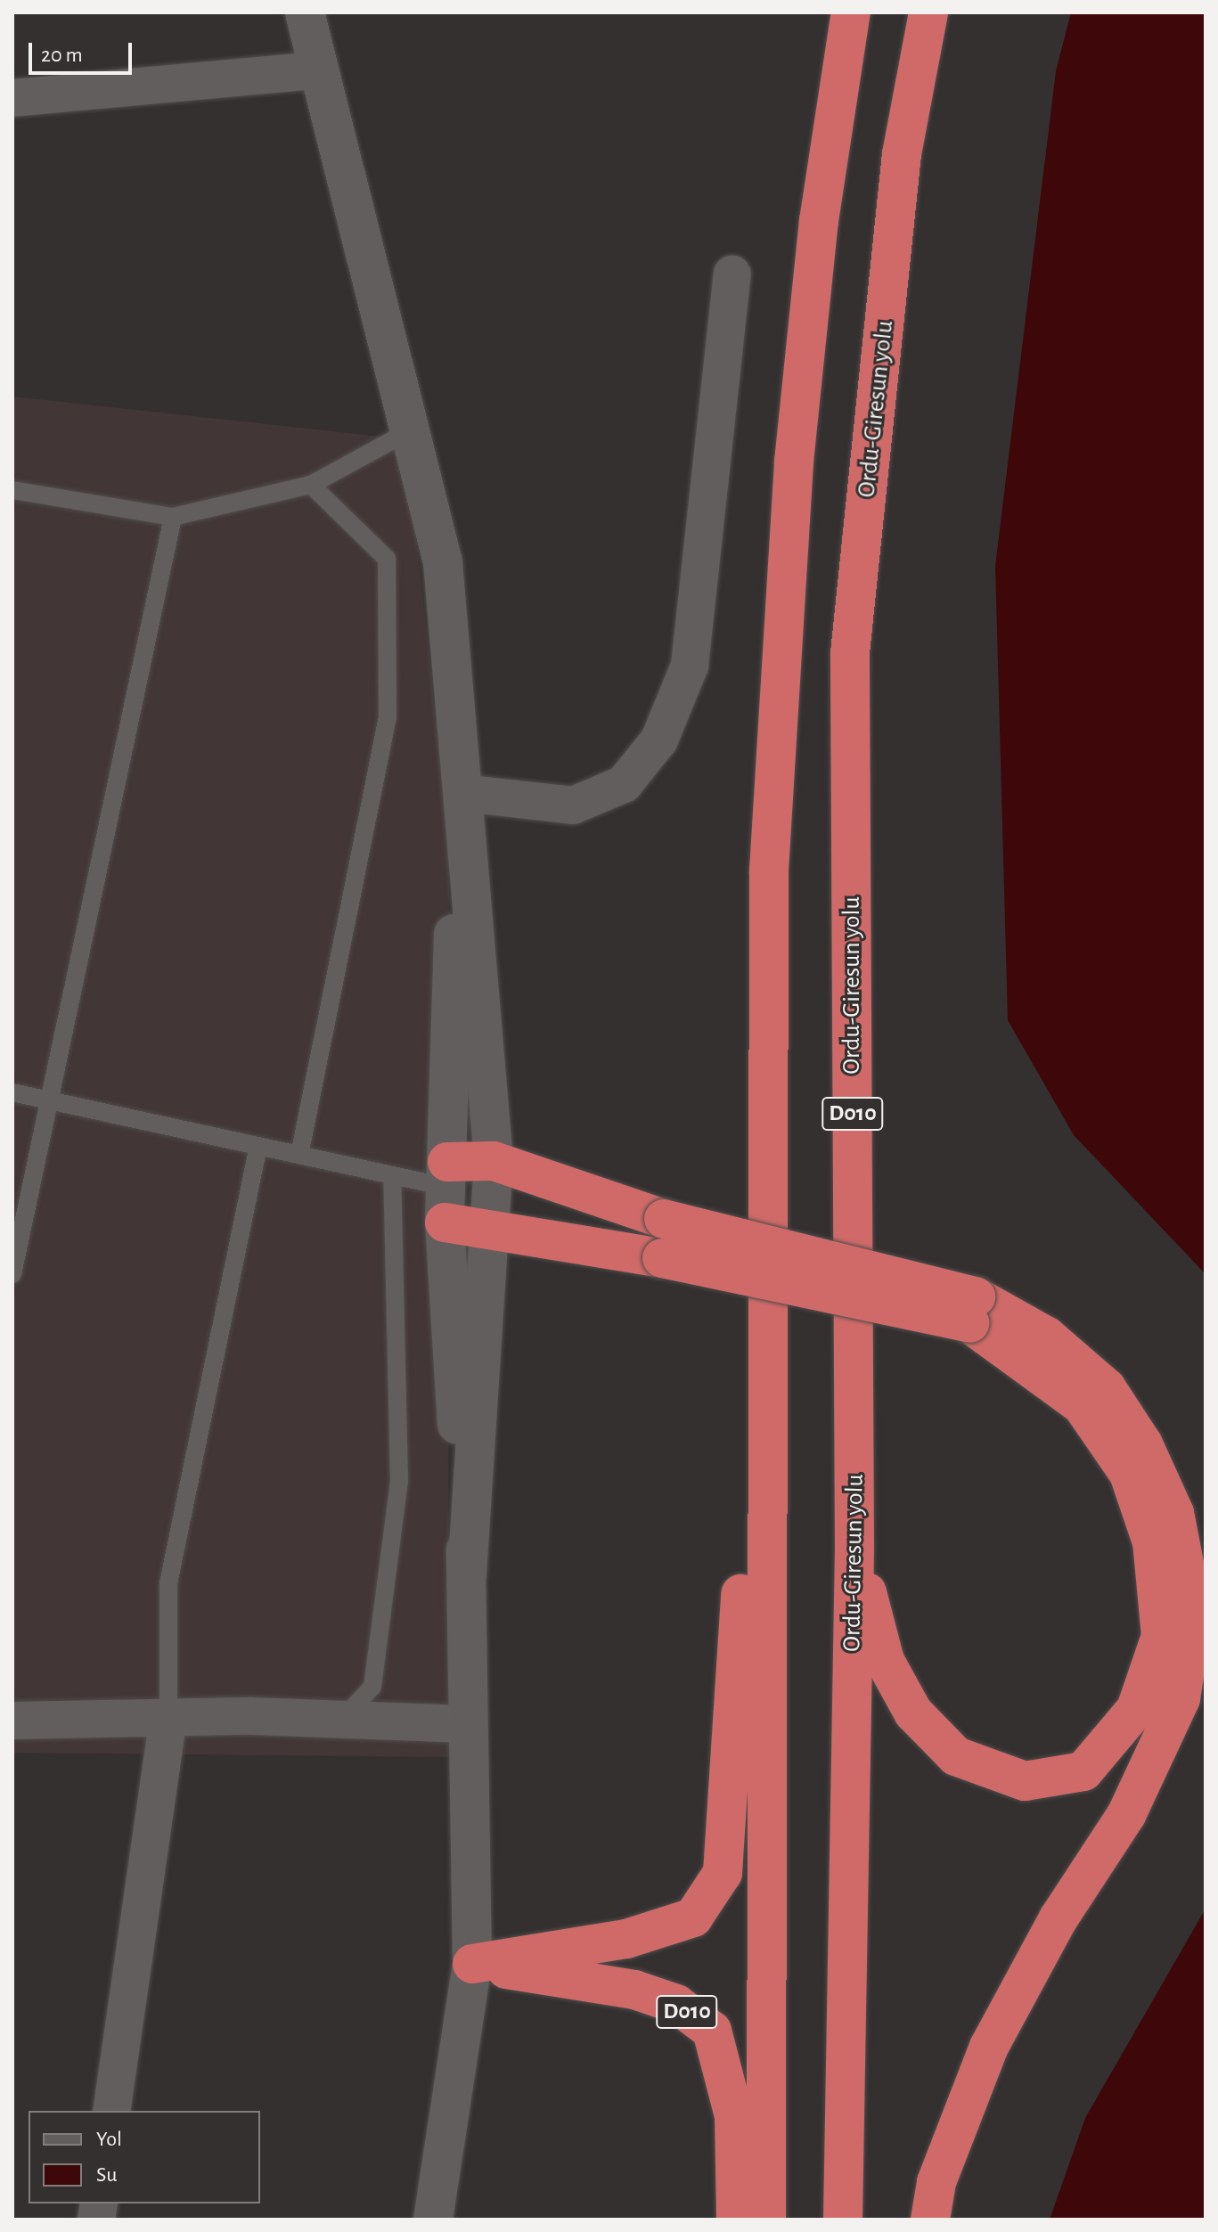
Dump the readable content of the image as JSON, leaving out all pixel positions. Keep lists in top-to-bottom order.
{
  "streets": {
    "highway": ["Ordu-Giresun yolu", "D010"]
  },
  "legend": ["Yol", "Su"],
  "scale_bar": "20 m"
}
